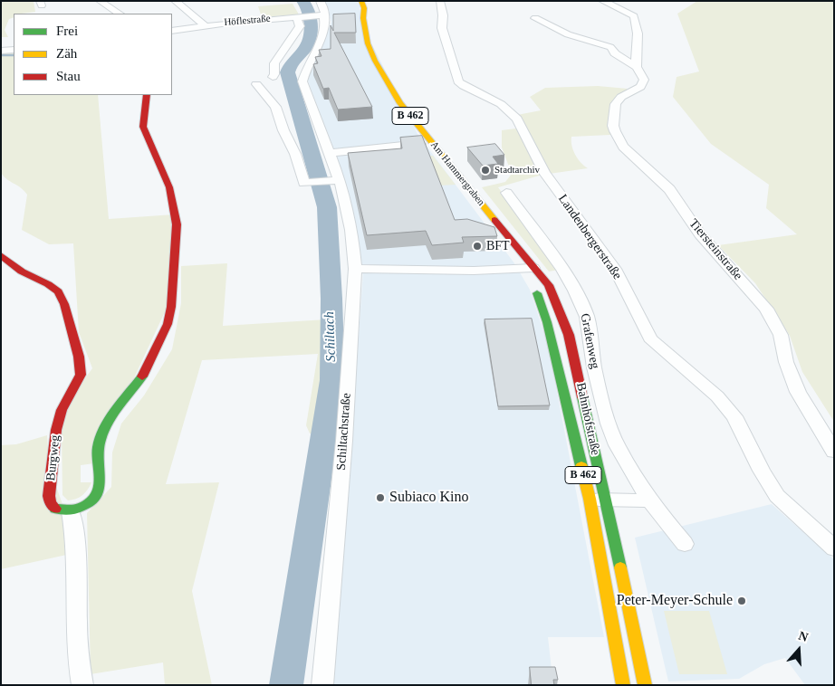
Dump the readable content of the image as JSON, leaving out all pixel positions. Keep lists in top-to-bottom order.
{
  "streets": {
    "main road": [
      "B 462",
      "Am Hammergraben",
      "Bahnhofstraße",
      "Burgweg"
    ],
    "street": [
      "Höflestraße",
      "Landenbergerstraße",
      "Tiersteinstraße",
      "Grafenweg",
      "Schiltachstraße"
    ]
  },
  "crossings": [
    ["Höflestraße", "Schiltachstraße"],
    ["Am Hammergraben", "Bahnhofstraße"]
  ],
  "water": ["Schiltach"],
  "places": [
    "Stadtarchiv",
    "BFT",
    "Subiaco Kino",
    "Peter-Meyer-Schule"
  ],
  "legend": ["Frei", "Zäh", "Stau"],
  "north": "top"
}
